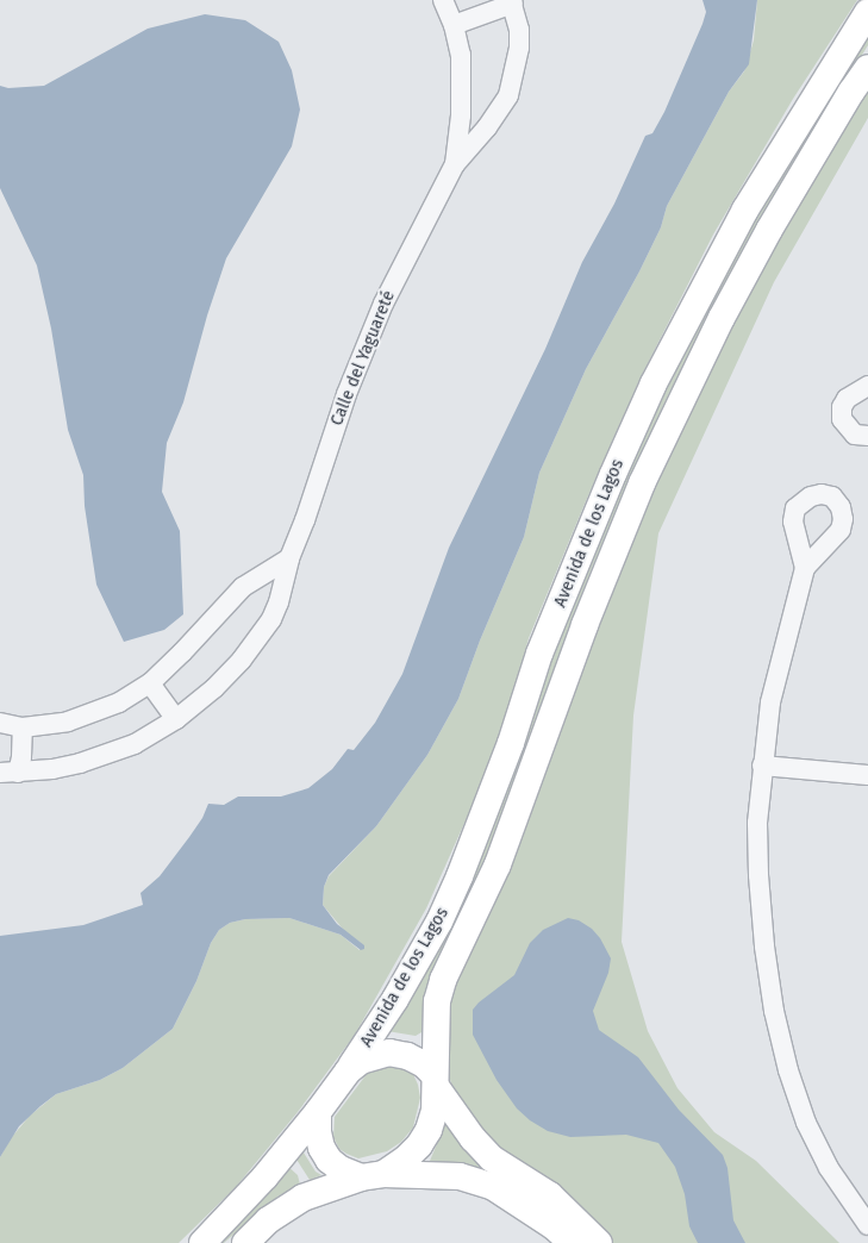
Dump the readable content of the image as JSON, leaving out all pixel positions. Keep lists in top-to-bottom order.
{
  "streets": {
    "street": ["Calle del Yaguareté", "Avenida de los Lagos"]
  }
}
